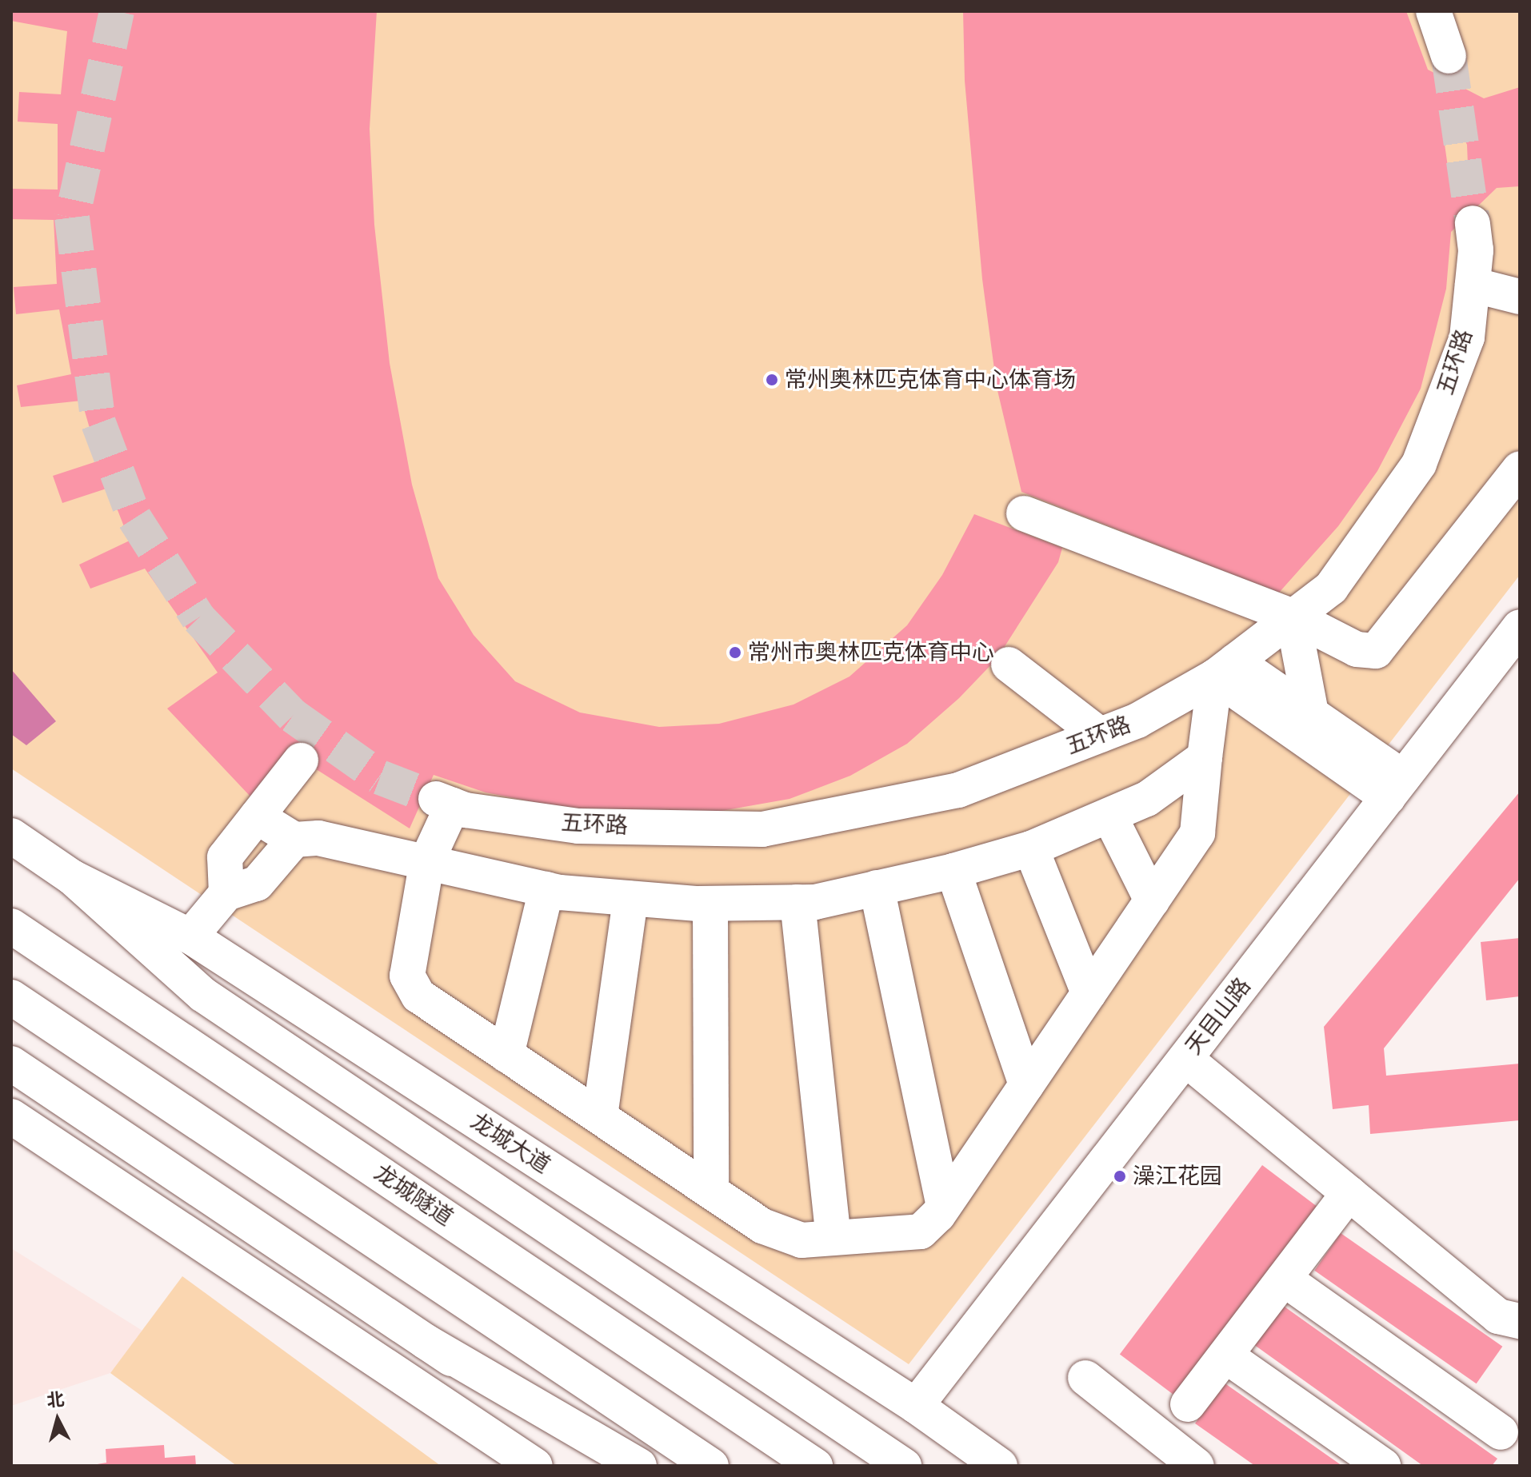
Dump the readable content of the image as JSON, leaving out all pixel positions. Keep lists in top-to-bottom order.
{
  "streets": {
    "main road": [
      "五环路",
      "天目山路",
      "龙城大道",
      "龙城隧道"
    ]
  },
  "crossings": [
    ["天目山路", "龙城大道"]
  ],
  "places": ["常州奥林匹克体育中心体育场", "常州市奥林匹克体育中心", "澡江花园"],
  "north": "top"
}
